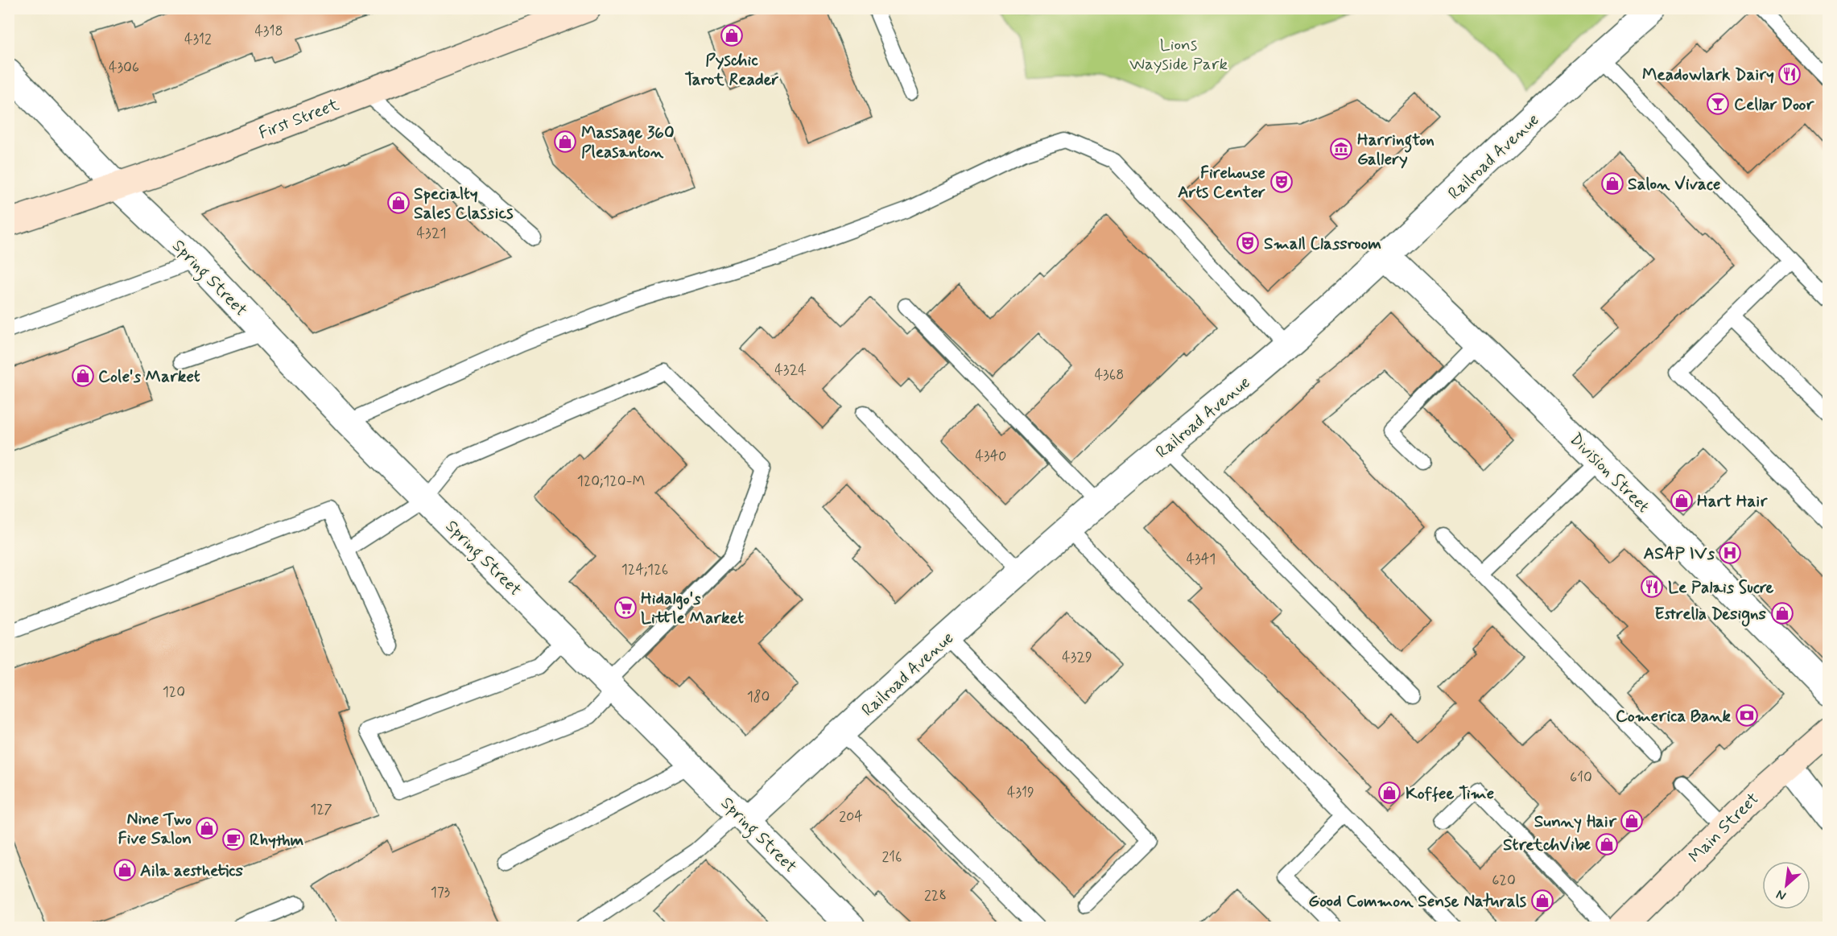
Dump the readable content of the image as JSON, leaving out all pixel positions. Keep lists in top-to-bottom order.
{
  "streets": {
    "street": [
      "First Street",
      "Railroad Avenue",
      "Spring Street",
      "Division Street",
      "Main Street"
    ]
  },
  "crossings": [
    ["First Street", "Spring Street"],
    ["Railroad Avenue", "Spring Street"],
    ["Railroad Avenue", "Division Street"]
  ],
  "parks": ["Lions Wayside Park"],
  "places": {
    "shop": [
      "Pyschic Tarot Reader",
      "Massage 360 Pleasanton",
      "Salon Vivace",
      "Specialty Sales Classics",
      "Cole's Market",
      "Hart Hair",
      "Estrella Designs",
      "Koffee Time",
      "Sunny Hair",
      "Nine Two Five Salon",
      "StretchVibe",
      "Aila aesthetics",
      "Good Common Sense Naturals"
    ],
    "restaurant": ["Meadowlark Dairy", "Le Palais Sucre"],
    "bar": ["Cellar Door"],
    "museum": ["Harrington Gallery"],
    "theatre": ["Firehouse Arts Center", "Small Classroom"],
    "hospital": ["ASAP IVs"],
    "supermarket": ["Hidalgo's Little Market"],
    "bank": ["Comerica Bank"],
    "cafe": ["Rhythm"]
  },
  "house_numbers": [
    "4318",
    "4312",
    "4306",
    "4321",
    "4324",
    "4368",
    "4340",
    "120;120-M",
    "4341",
    "124;126",
    "4329",
    "120",
    "180",
    "610",
    "4319",
    "127",
    "204",
    "216",
    "620",
    "173",
    "228"
  ],
  "north": "bottom left"
}
